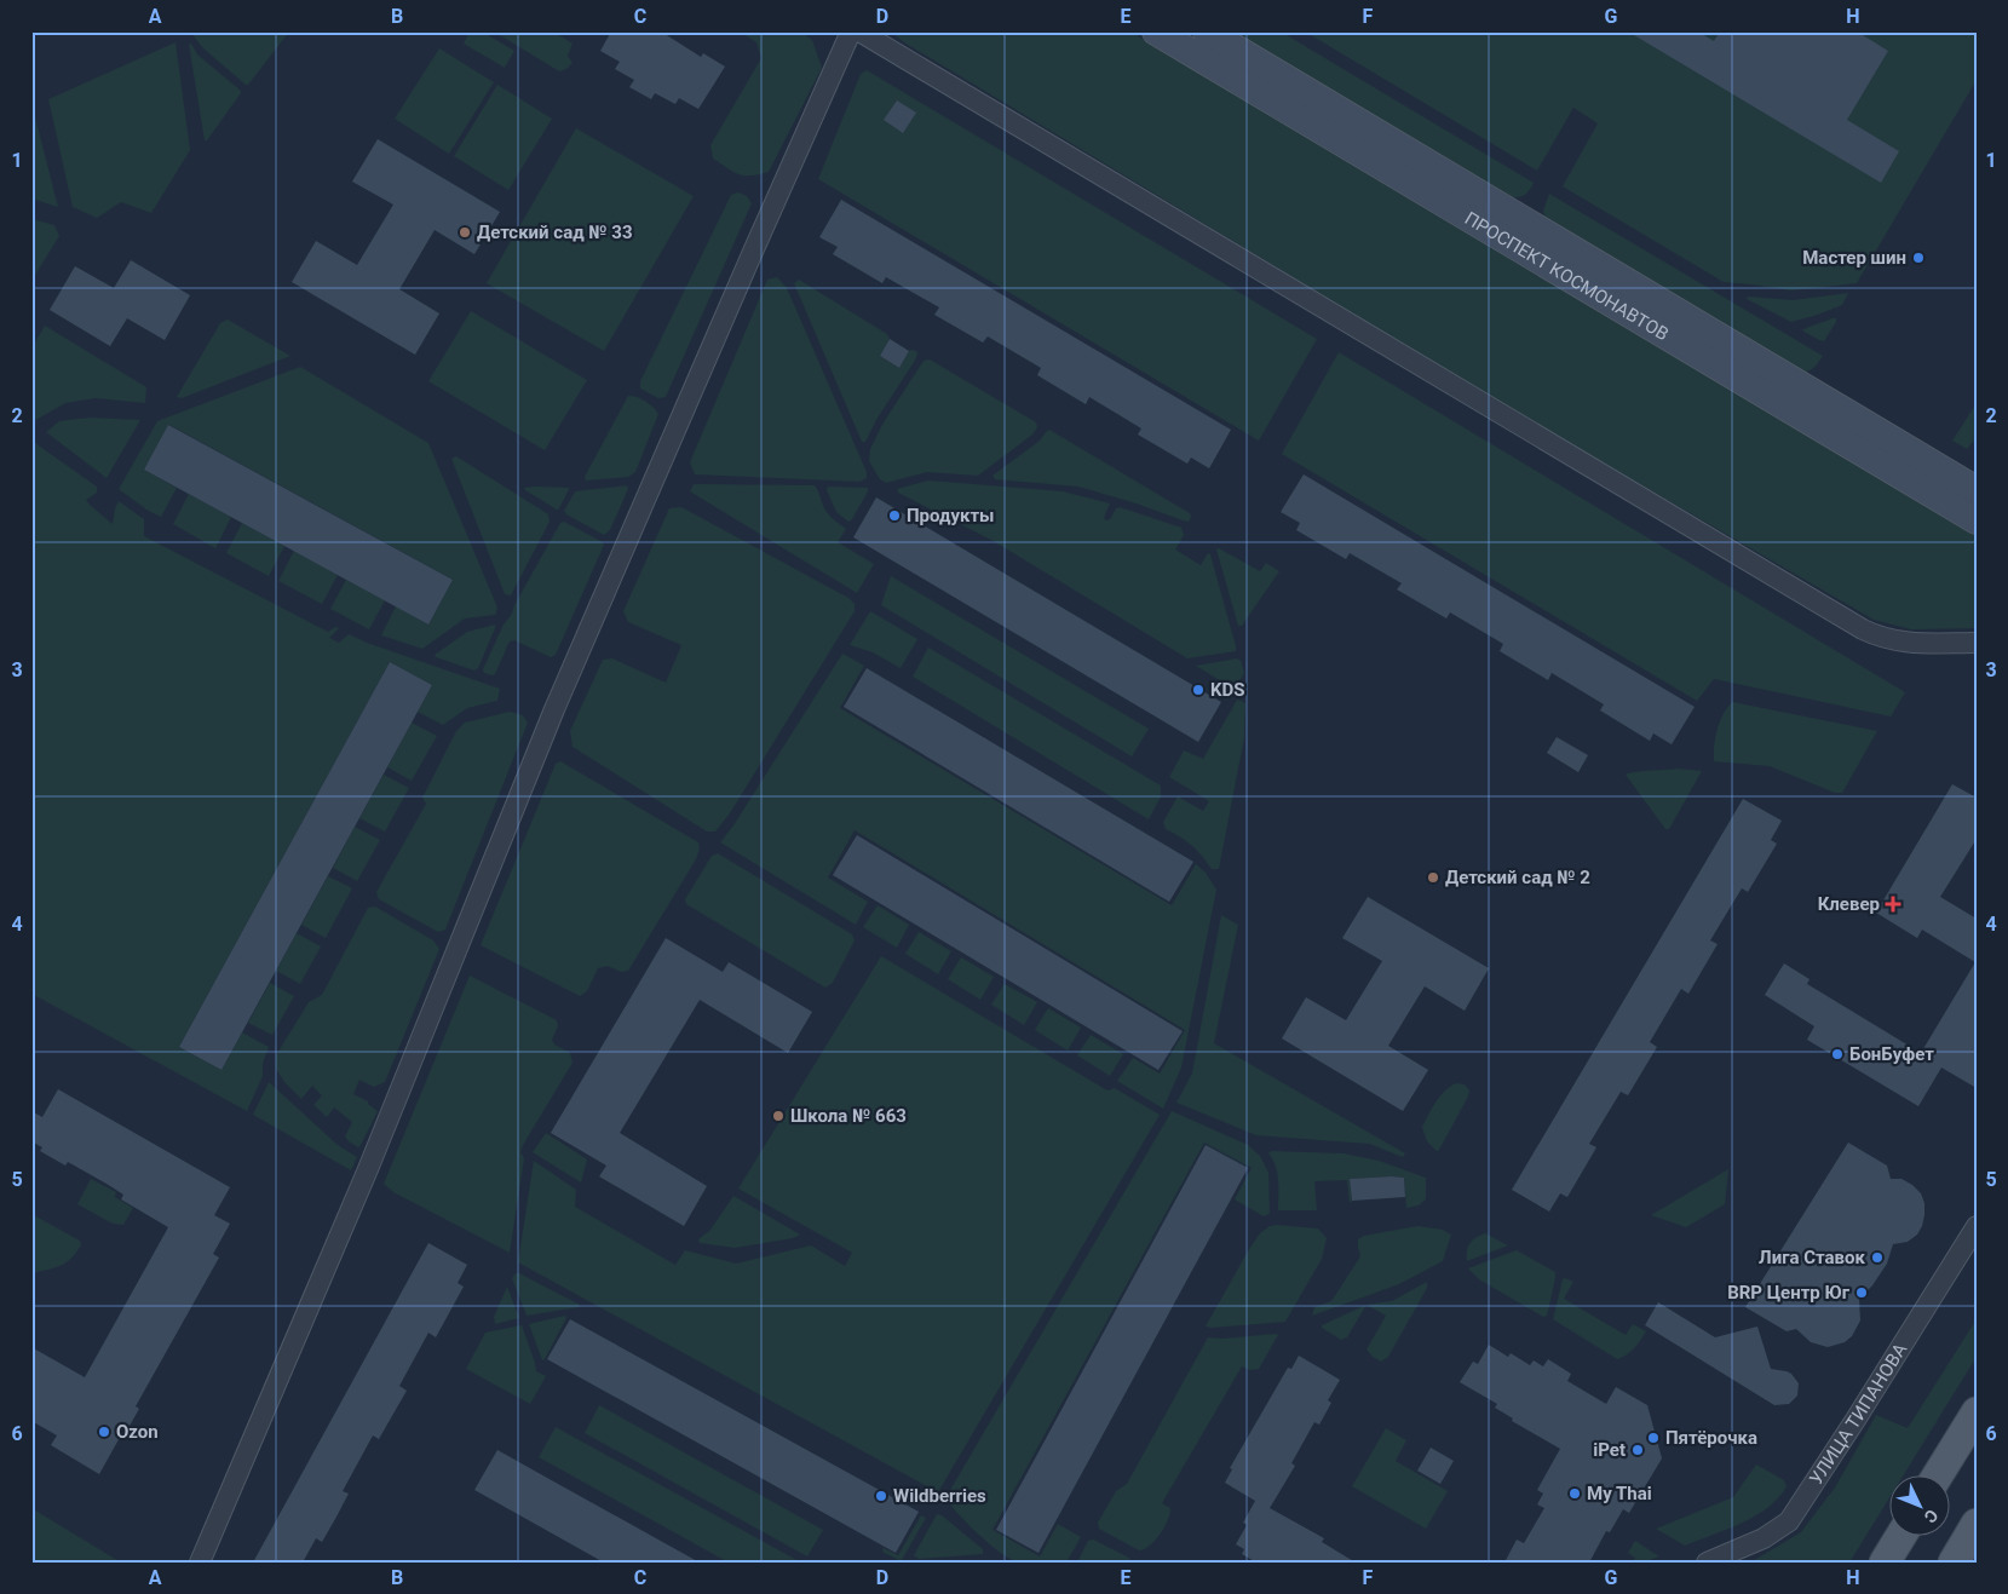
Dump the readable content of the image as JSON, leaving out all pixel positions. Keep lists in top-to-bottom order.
{
  "streets": {
    "street": ["ПРОСПЕКТ КОСМОНАВТОВ", "УЛИЦА ТИПАНОВА"]
  },
  "places": {
    "other": [
      "Детский сад № 33",
      "Мастер шин",
      "Продукты",
      "KDS",
      "Детский сад № 2",
      "БонБуфет",
      "Школа № 663",
      "Лига Ставок",
      "BRP Центр Юг",
      "Ozon",
      "Пятёрочка",
      "iРet",
      "My Thai",
      "Wildberries"
    ],
    "health": ["Клевер"]
  },
  "north": "bottom right",
  "grid": {
    "columns": [
      "A",
      "B",
      "C",
      "D",
      "E",
      "F",
      "G",
      "H"
    ],
    "rows": [
      "1",
      "2",
      "3",
      "4",
      "5",
      "6"
    ]
  }
}
